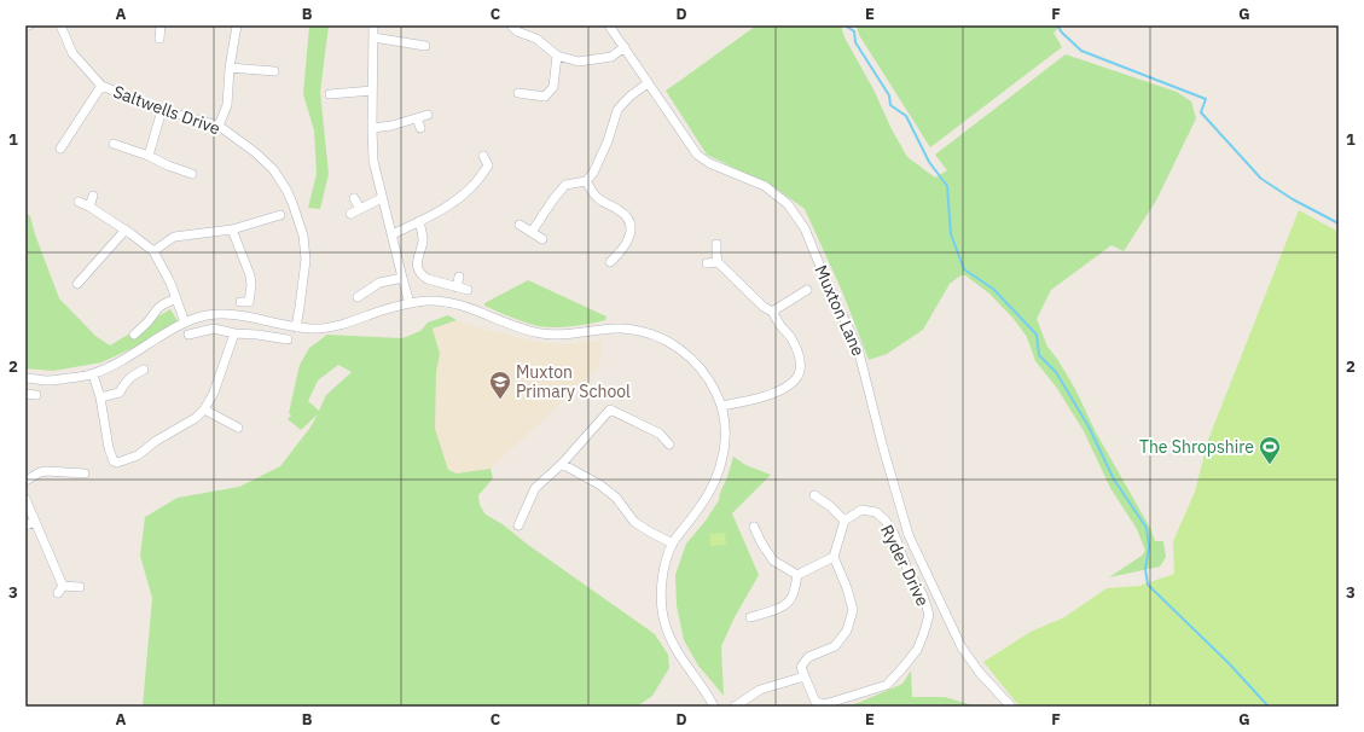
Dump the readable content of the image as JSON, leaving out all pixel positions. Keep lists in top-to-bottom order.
{
  "streets": {
    "street": ["Saltwells Drive", "Muxton Lane", "Ryder Drive"]
  },
  "places": {
    "school or university": ["Muxton Primary School"],
    "sports": ["The Shropshire"]
  },
  "grid": {
    "columns": [
      "A",
      "B",
      "C",
      "D",
      "E",
      "F",
      "G"
    ],
    "rows": ["1", "2", "3"]
  }
}
